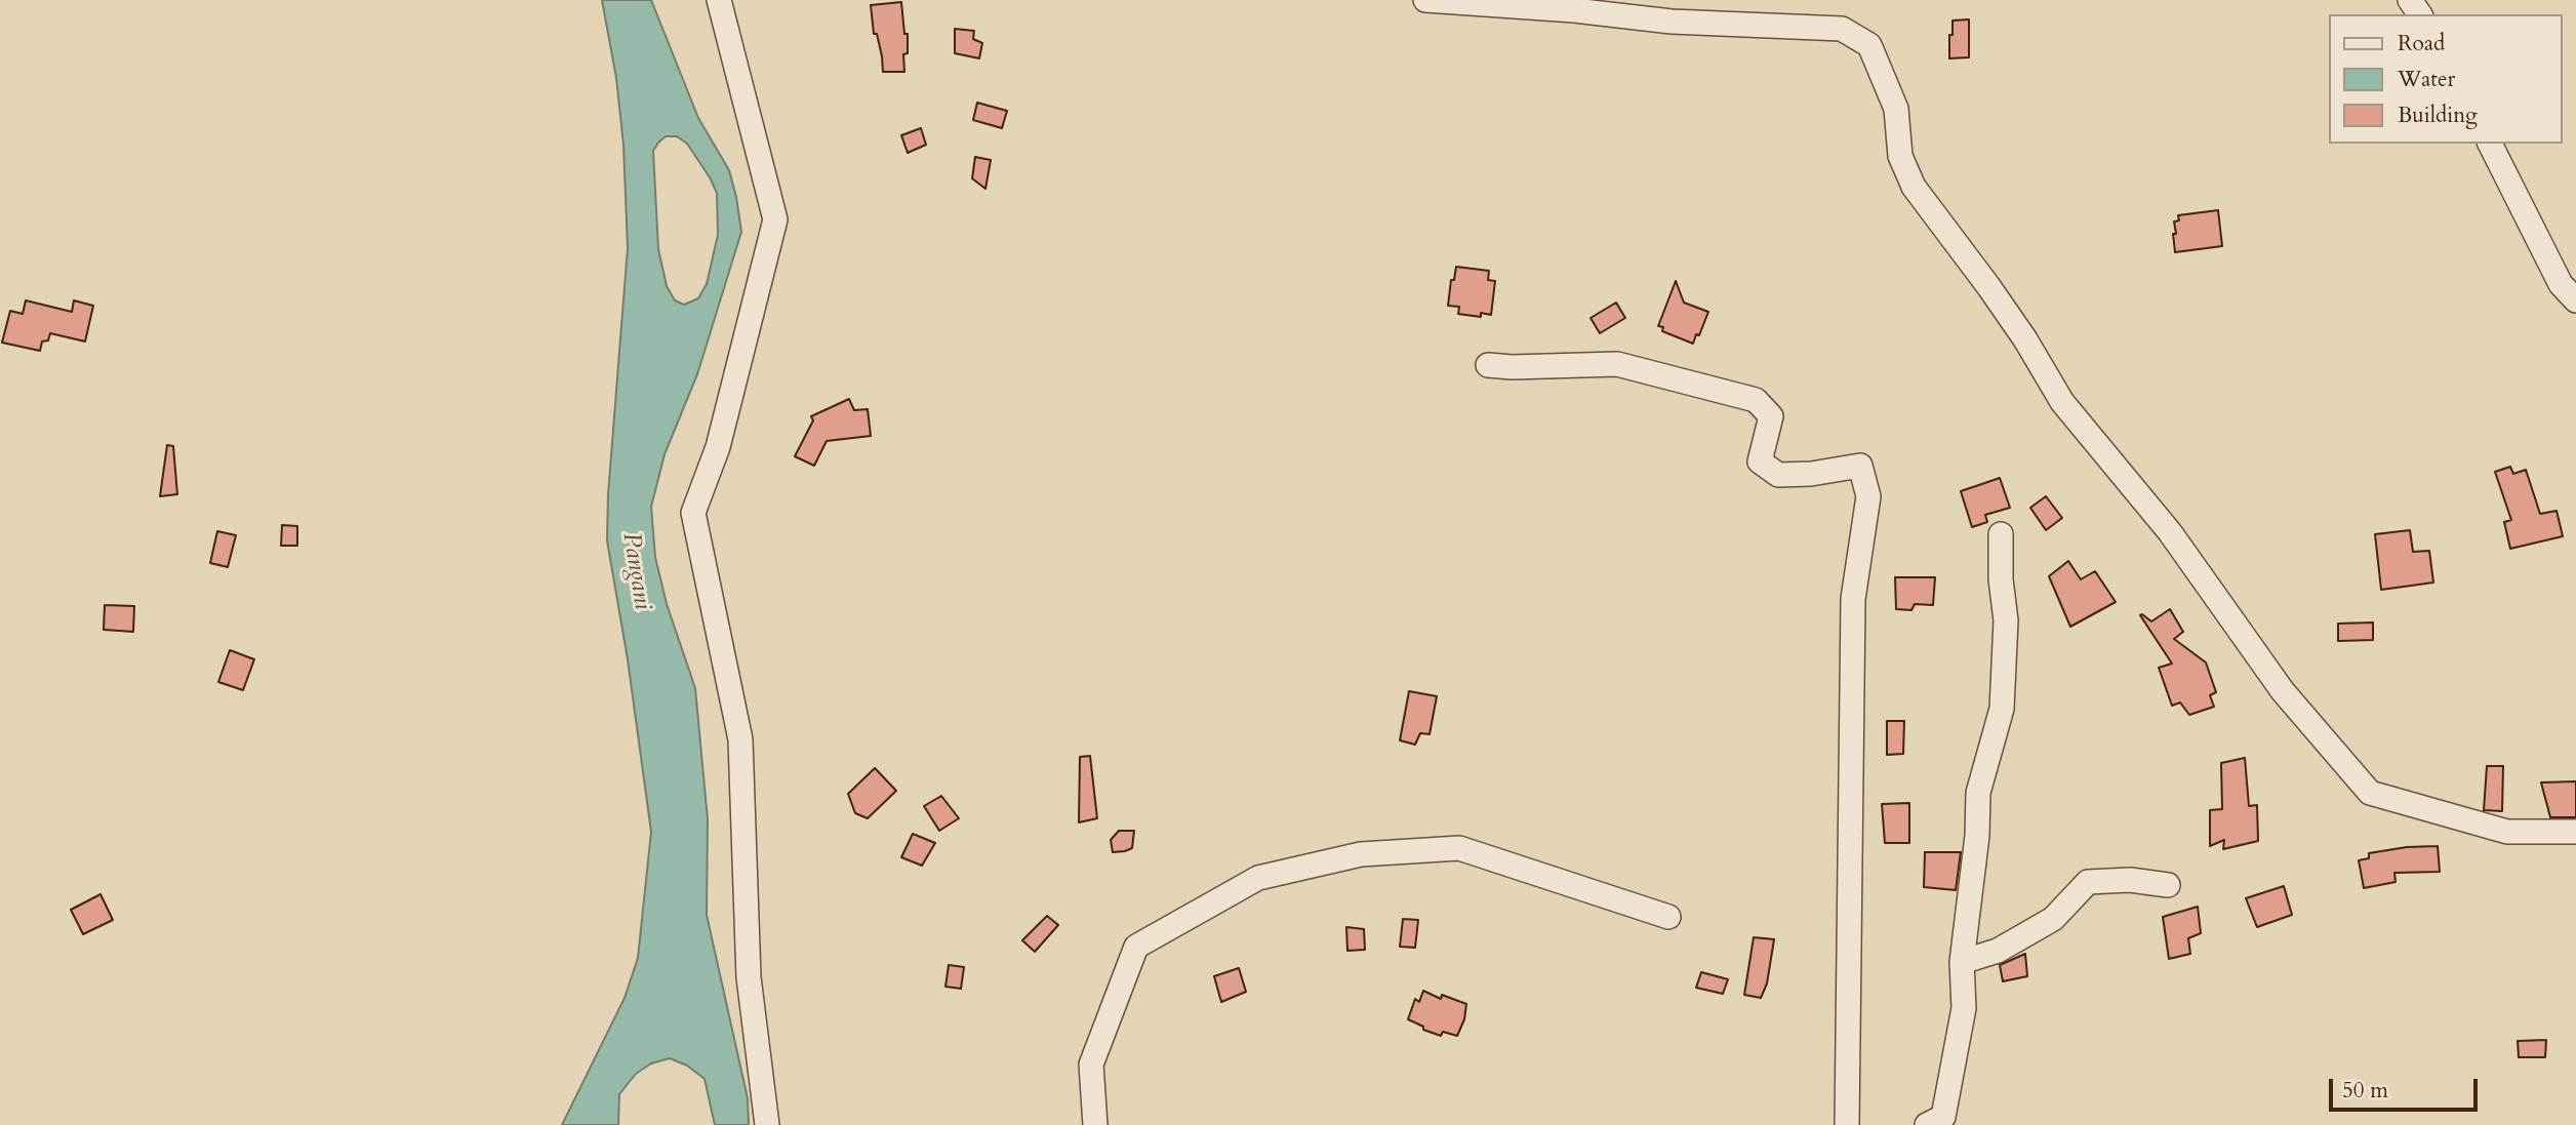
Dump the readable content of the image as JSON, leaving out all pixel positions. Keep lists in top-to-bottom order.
{
  "water": ["Pangani"],
  "legend": ["Road", "Water", "Building"],
  "scale_bar": "50 m"
}
